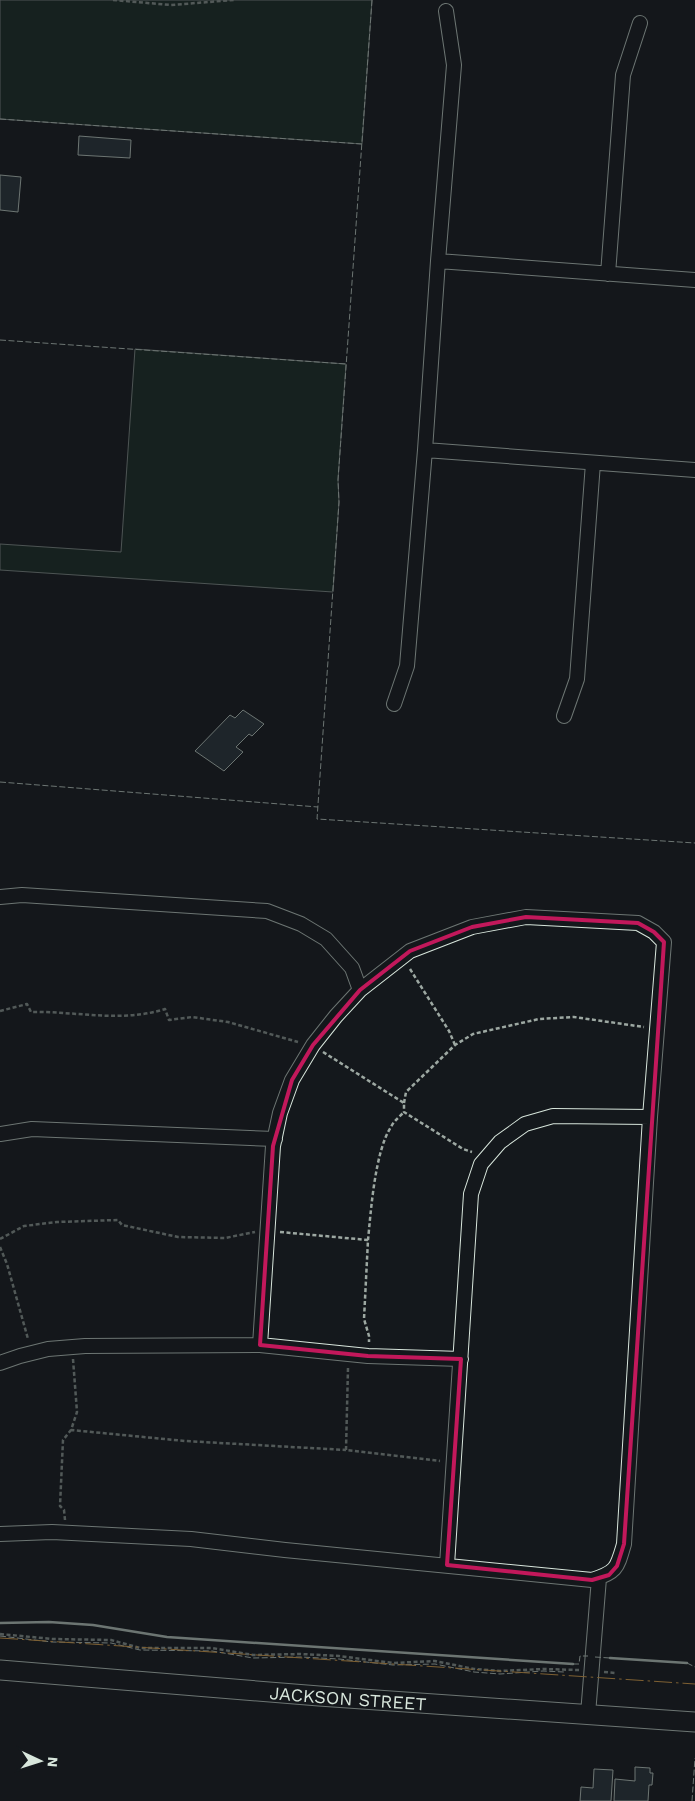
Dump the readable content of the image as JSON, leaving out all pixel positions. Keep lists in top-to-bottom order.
{
  "streets": {
    "main road": ["JACKSON STREET"]
  },
  "north": "right"
}
